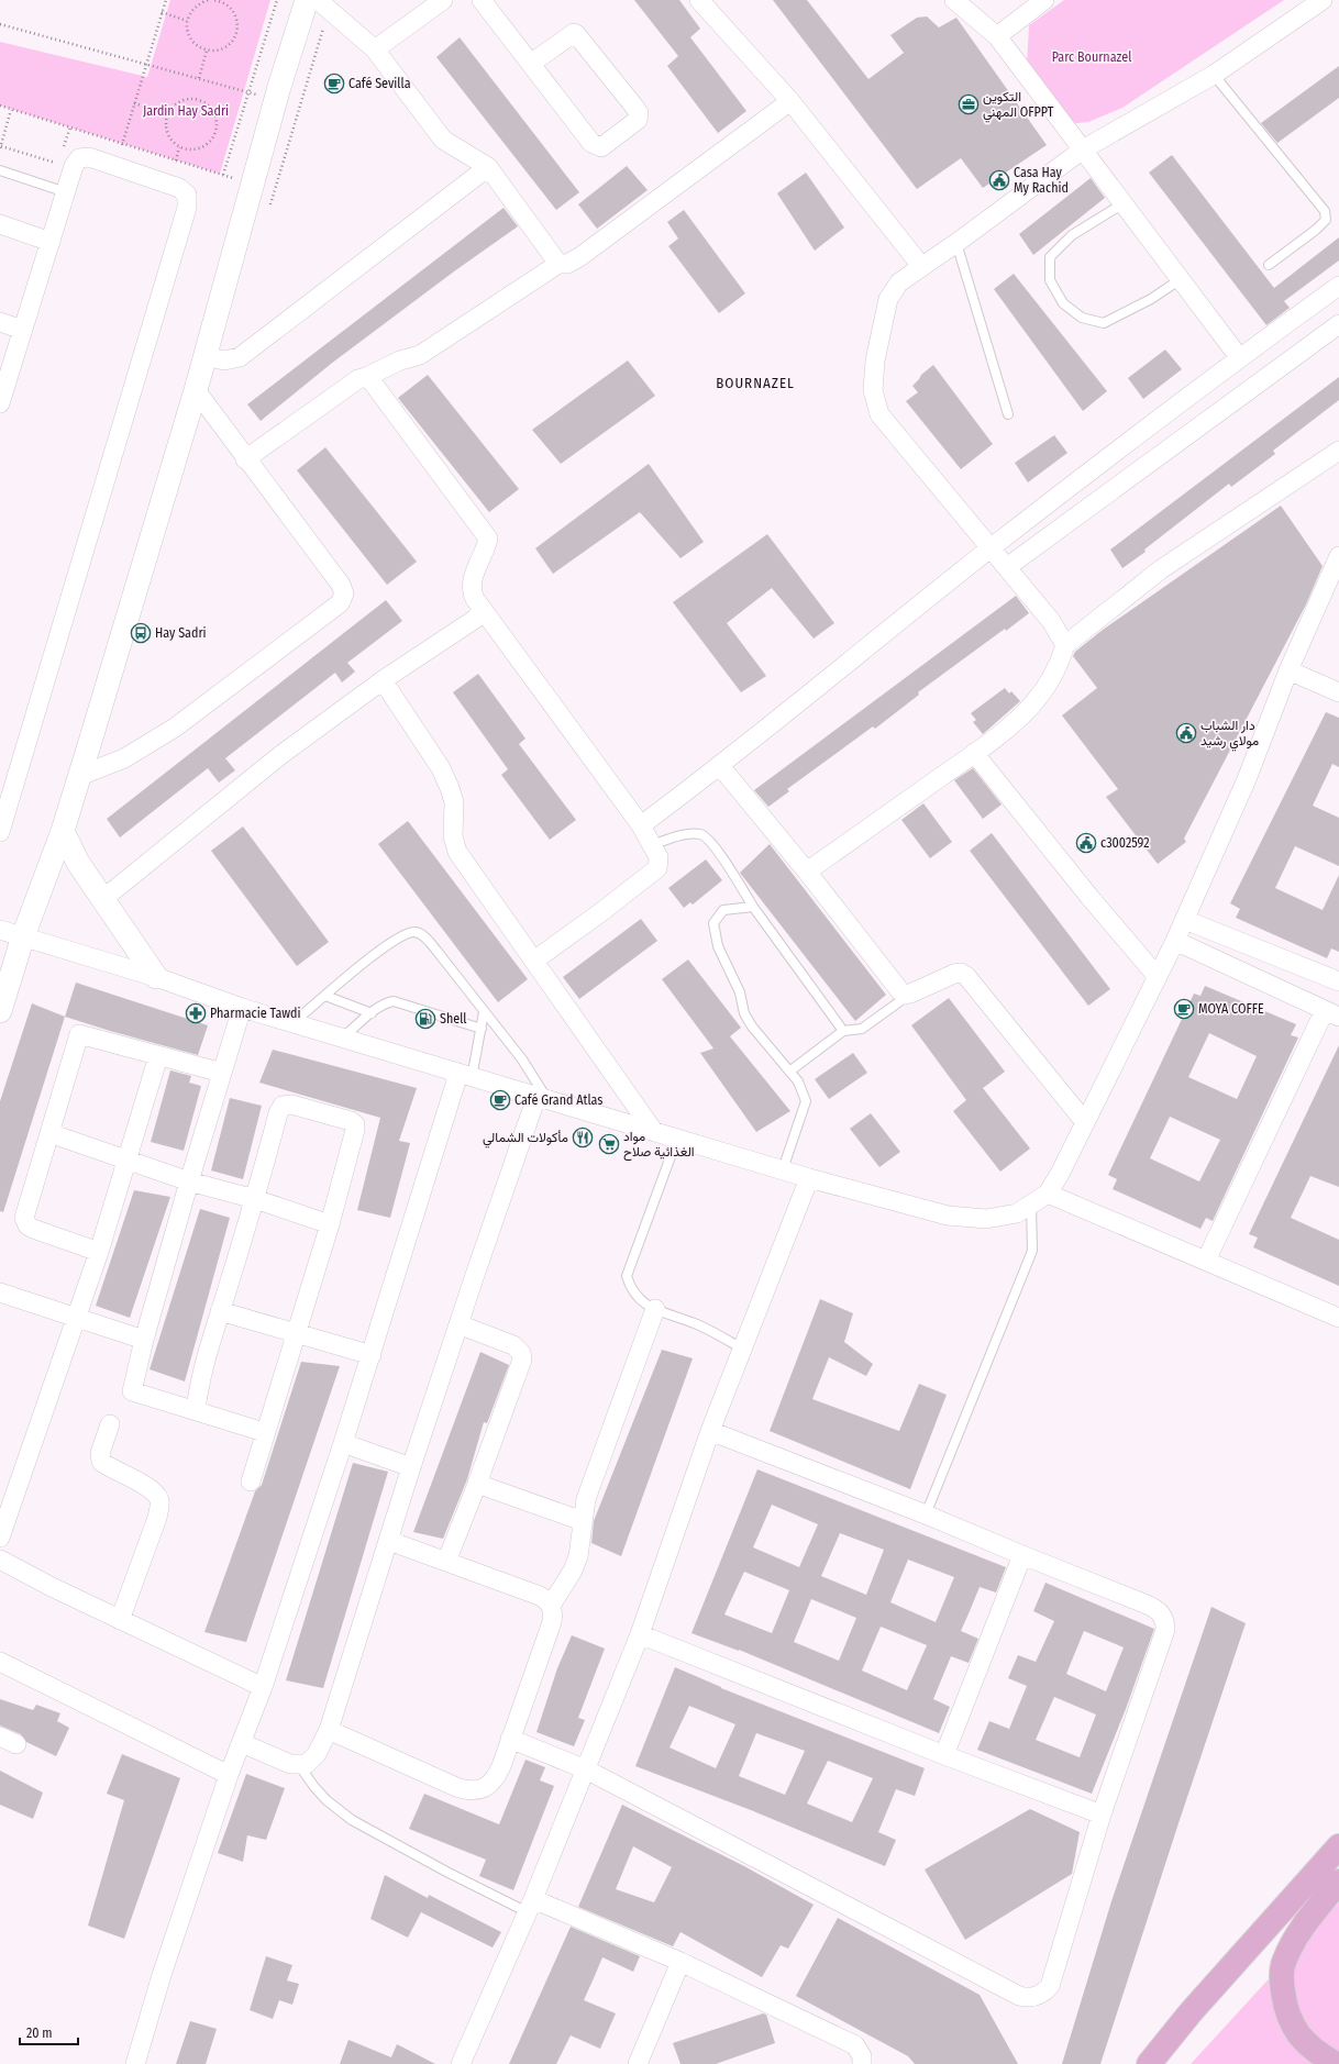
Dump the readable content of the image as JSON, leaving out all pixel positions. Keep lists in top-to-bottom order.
{
  "districts": ["BOURNAZEL"],
  "parks": ["Parc Bournazel", "Jardin Hay Sadri"],
  "places": {
    "cafe": ["Café Sevilla", "MOYA COFFE", "Café Grand Atlas"],
    "office": ["التكوين المهني OFPPT"],
    "public building": ["Casa Hay My Rachid", "دار الشباب مولاي رشيد", "c3002592"],
    "bus stop": ["Hay Sadri"],
    "pharmacy": ["Pharmacie Tawdi"],
    "fuel station": ["Shell"],
    "restaurant": ["مأكولات الشمالي"],
    "supermarket": ["مواد الغذائية صلاح"]
  },
  "scale_bar": "20 m"
}
